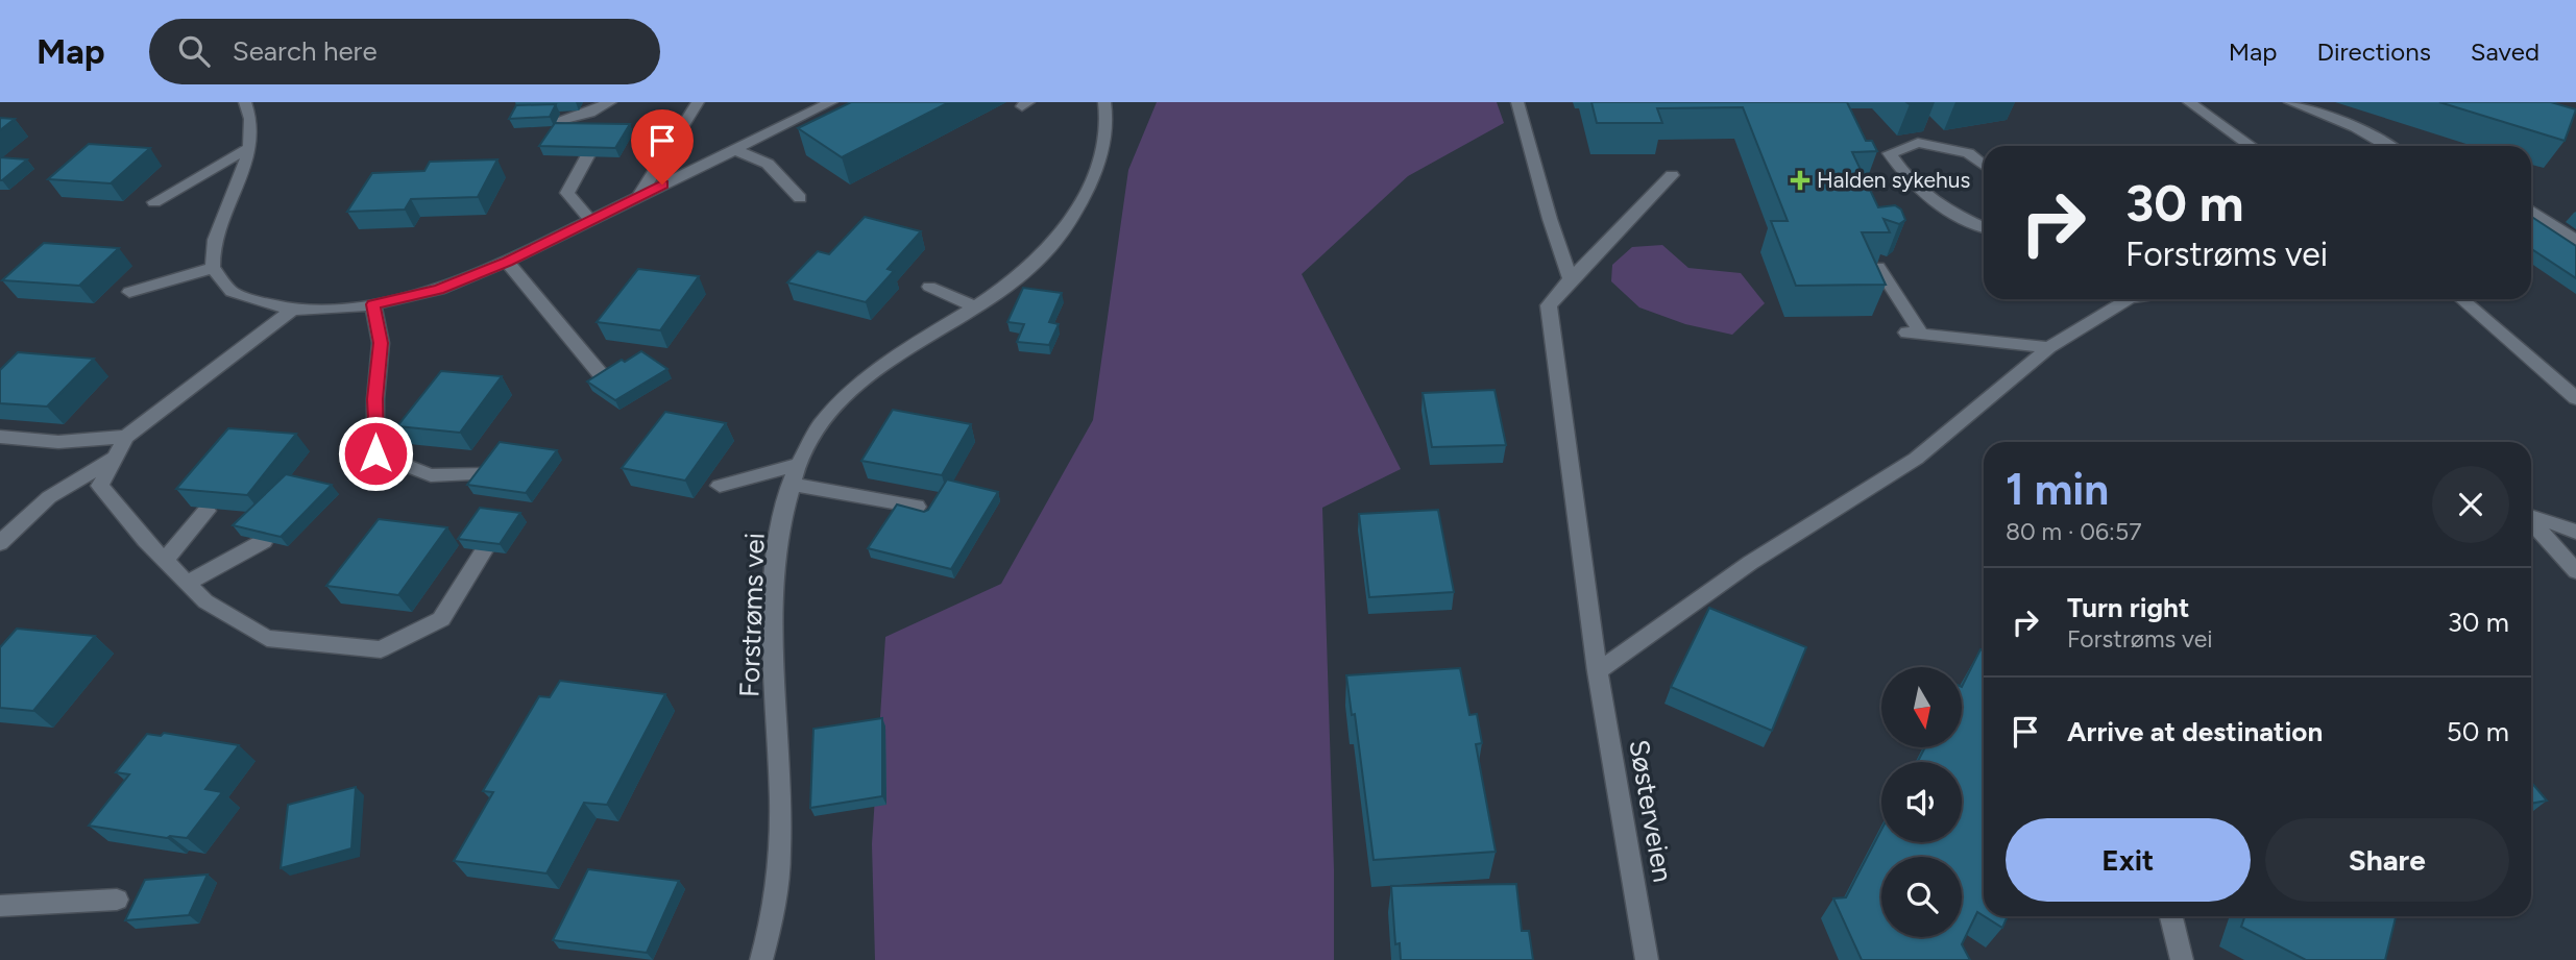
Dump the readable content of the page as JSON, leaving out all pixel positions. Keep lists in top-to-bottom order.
{
  "streets": {
    "street": ["Forstrøms vei", "Søsterveien"]
  },
  "places": {
    "health": ["Halden sykehus"]
  },
  "north": "bottom",
  "page": {
    "header": "Map",
    "search": "Search here",
    "nav": ["Map", "Directions", "Saved"],
    "turn": ["30 m", "Forstrøms vei"],
    "heading": ["1 min", "80 m · 06:57"],
    "list": [
      {
        "name": "Turn right",
        "note": "Forstrøms vei",
        "value": "30 m"
      },
      {
        "name": "Arrive at destination",
        "value": "50 m"
      }
    ],
    "buttons": ["Exit", "Share"]
  }
}
